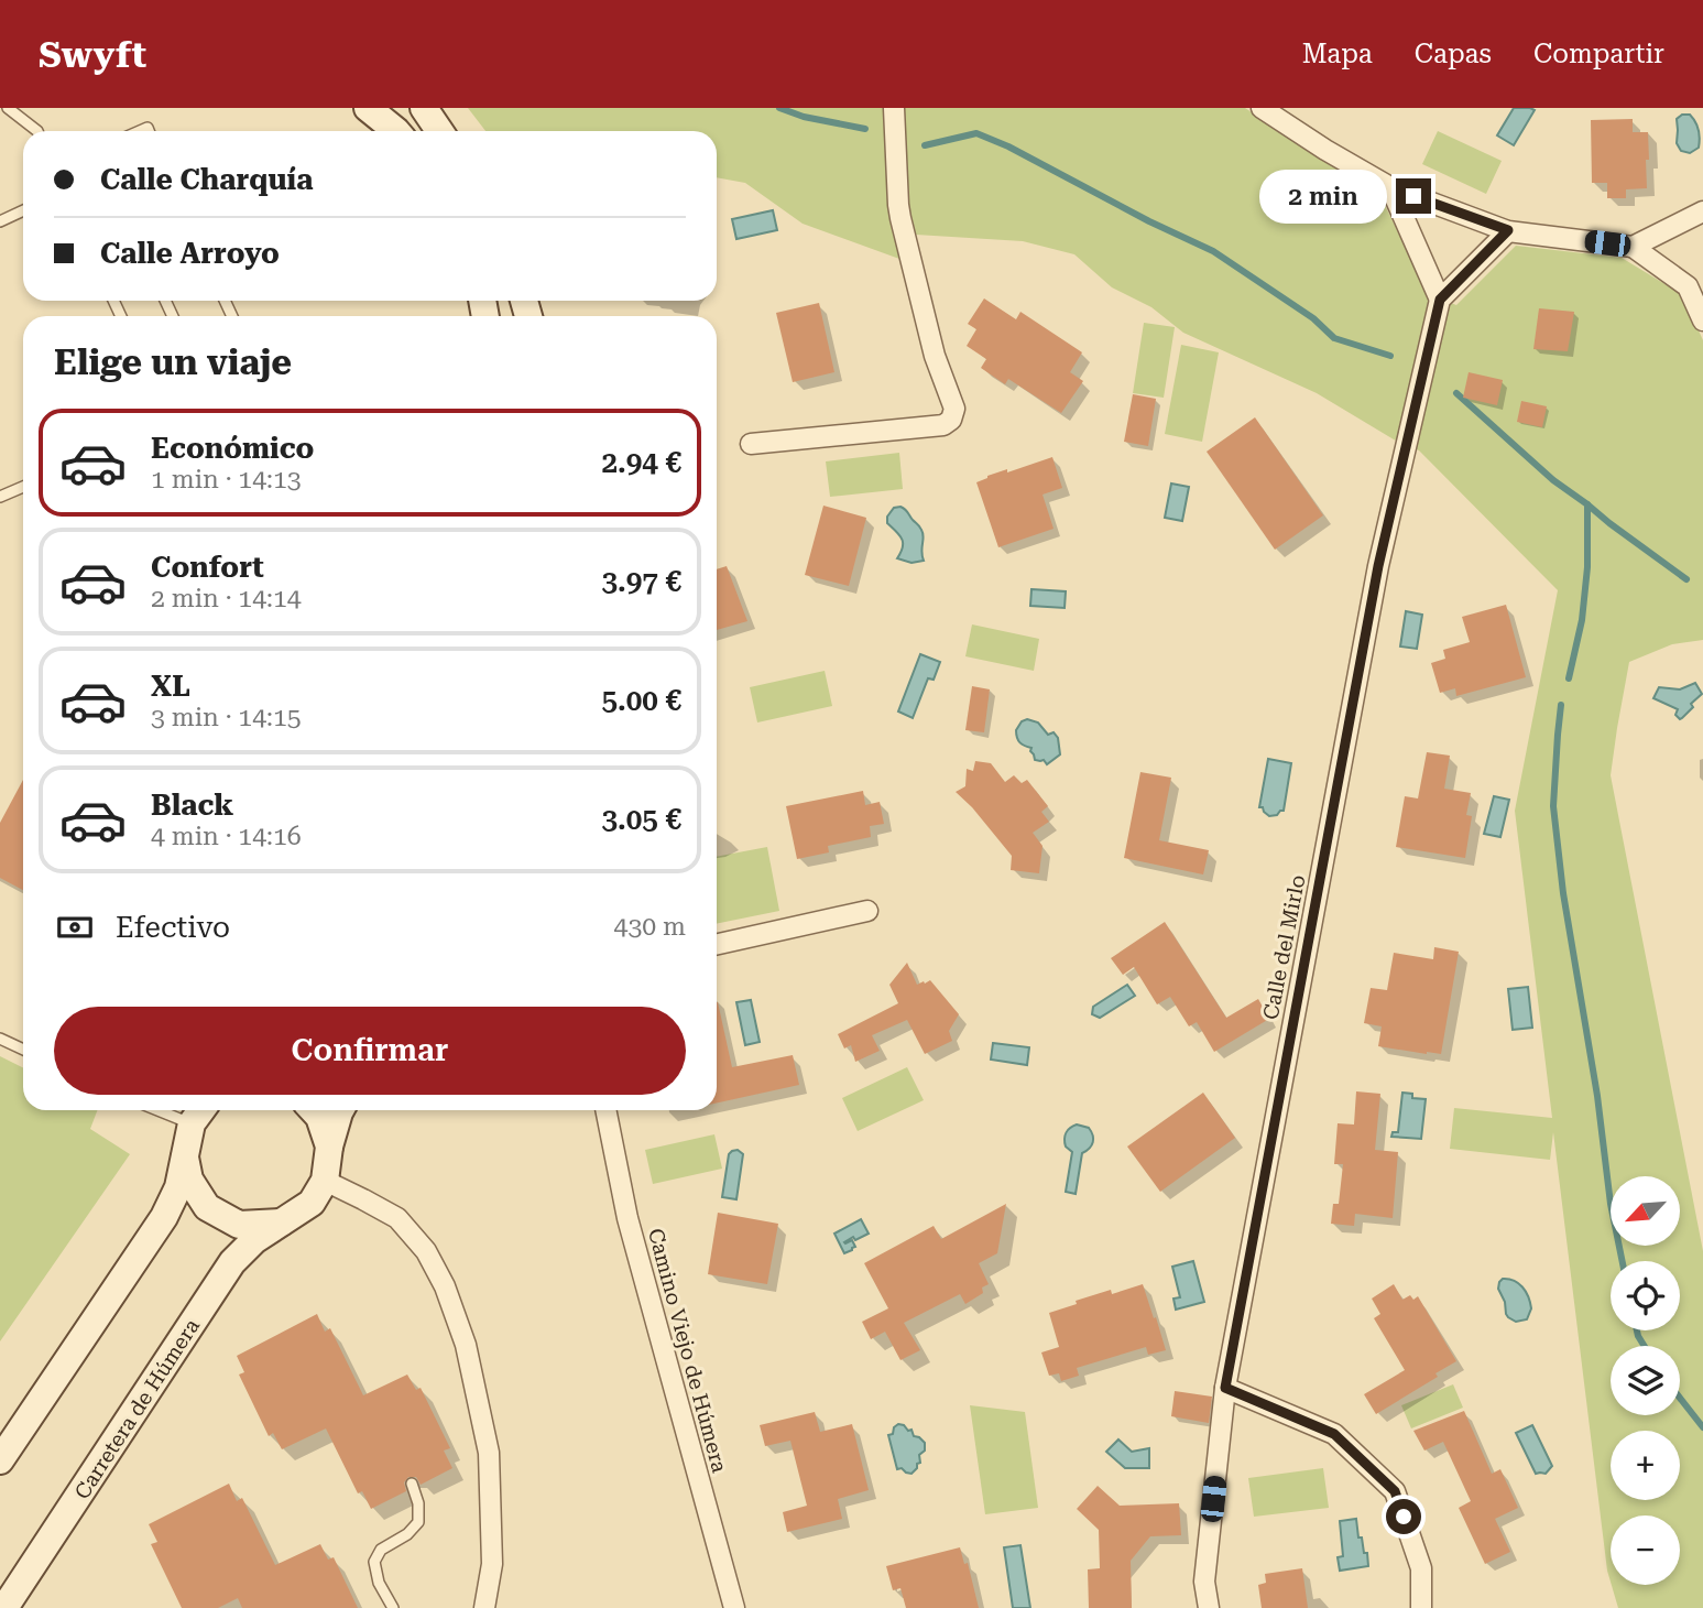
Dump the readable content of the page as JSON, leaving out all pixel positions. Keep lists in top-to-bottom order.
{
  "streets": {
    "street": ["Calle del Mirlo", "Camino Viejo de Húmera", "Carretera de Húmera"]
  },
  "north": "bottom left",
  "page": {
    "header": "Swyft",
    "nav": ["Mapa", "Capas", "Compartir"],
    "banner": ["Calle Charquía", "Calle Arroyo"],
    "bubble": "2 min",
    "heading": "Elige un viaje",
    "list": [
      {
        "name": "Económico",
        "note": "1 min · 14:13",
        "value": "2.94 €"
      },
      {
        "name": "Confort",
        "note": "2 min · 14:14",
        "value": "3.97 €"
      },
      {
        "name": "XL",
        "note": "3 min · 14:15",
        "value": "5.00 €"
      },
      {
        "name": "Black",
        "note": "4 min · 14:16",
        "value": "3.05 €"
      }
    ],
    "pay": ["Efectivo", "430 m"],
    "buttons": "Confirmar",
    "map_buttons": ["+", "−"]
  }
}
